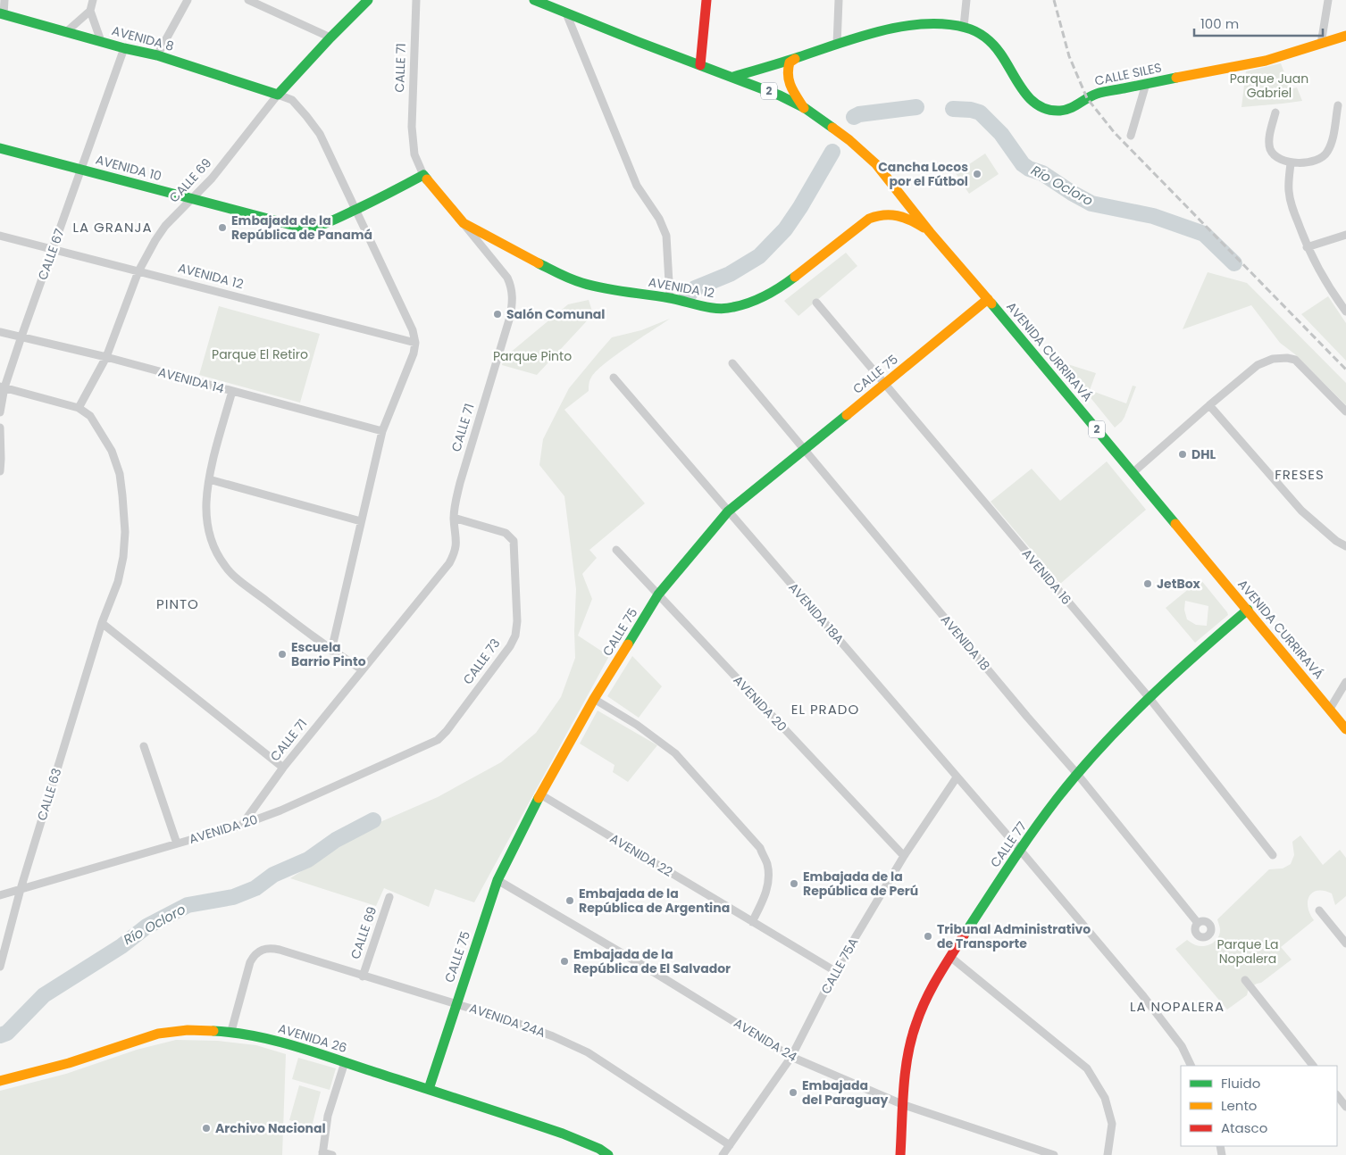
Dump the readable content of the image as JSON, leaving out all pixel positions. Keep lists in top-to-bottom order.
{
  "streets": {
    "main road": [
      "AVENIDA 8",
      "CALLE 71",
      "CALLE SILES",
      "2",
      "AVENIDA 10",
      "CALLE 69",
      "AVENIDA 12",
      "AVENIDA CURRIRAVÁ",
      "CALLE 75",
      "CALLE 77",
      "AVENIDA 26"
    ],
    "street": [
      "CALLE 67",
      "AVENIDA 14",
      "AVENIDA 16",
      "AVENIDA 18A",
      "AVENIDA 18",
      "CALLE 73",
      "AVENIDA 20",
      "CALLE 63",
      "AVENIDA 22",
      "CALLE 75A",
      "AVENIDA 24A",
      "AVENIDA 24"
    ]
  },
  "crossings": [
    ["AVENIDA 8", "CALLE 69"],
    ["AVENIDA 8", "CALLE 67"],
    ["CALLE 71", "AVENIDA 10"],
    ["CALLE 71", "AVENIDA 12"],
    ["CALLE 71", "CALLE 73"],
    ["CALLE 71", "AVENIDA 20"],
    ["CALLE SILES", "2"],
    ["2", "AVENIDA CURRIRAVÁ"],
    ["AVENIDA 10", "CALLE 69"],
    ["AVENIDA 10", "CALLE 67"],
    ["CALLE 69", "AVENIDA 12"],
    ["CALLE 69", "AVENIDA 14"],
    ["CALLE 69", "CALLE 63"],
    ["CALLE 69", "AVENIDA 24A"],
    ["CALLE 67", "AVENIDA 12"],
    ["CALLE 67", "AVENIDA 14"],
    ["AVENIDA 12", "AVENIDA CURRIRAVÁ"],
    ["AVENIDA CURRIRAVÁ", "CALLE 75"],
    ["AVENIDA CURRIRAVÁ", "CALLE 77"],
    ["CALLE 75", "AVENIDA 16"],
    ["CALLE 75", "AVENIDA 18A"],
    ["CALLE 75", "AVENIDA 18"],
    ["CALLE 75", "AVENIDA 20"],
    ["CALLE 75", "AVENIDA 22"],
    ["CALLE 75", "AVENIDA 24A"],
    ["CALLE 75", "AVENIDA 26"],
    ["CALLE 75", "AVENIDA 24"],
    ["AVENIDA 16", "CALLE 77"],
    ["AVENIDA 18A", "CALLE 77"],
    ["AVENIDA 18A", "CALLE 75A"],
    ["AVENIDA 18", "CALLE 77"],
    ["CALLE 73", "AVENIDA 20"],
    ["AVENIDA 20", "CALLE 63"],
    ["AVENIDA 20", "CALLE 75A"],
    ["CALLE 77", "AVENIDA 24"],
    ["AVENIDA 22", "CALLE 75A"],
    ["CALLE 75A", "AVENIDA 24A"],
    ["CALLE 75A", "AVENIDA 24"],
    ["AVENIDA 24A", "AVENIDA 26"]
  ],
  "districts": [
    "LA GRANJA",
    "FRESES",
    "PINTO",
    "EL PRADO",
    "LA NOPALERA"
  ],
  "water": ["Río Ocloro"],
  "parks": [
    "Parque Juan Gabriel",
    "Parque El Retiro",
    "Parque Pinto",
    "Parque La Nopalera"
  ],
  "places": [
    "Cancha Locos por el Fútbol",
    "Embajada de la República de Panamá",
    "Salón Comunal",
    "DHL",
    "JetBox",
    "Escuela Barrio Pinto",
    "Embajada de la República de Perú",
    "Embajada de la República de Argentina",
    "Tribunal Administrativo de Transporte",
    "Embajada de la República de El Salvador",
    "Embajada del Paraguay",
    "Archivo Nacional"
  ],
  "legend": ["Fluido", "Lento", "Atasco"],
  "scale_bar": "100 m"
}
